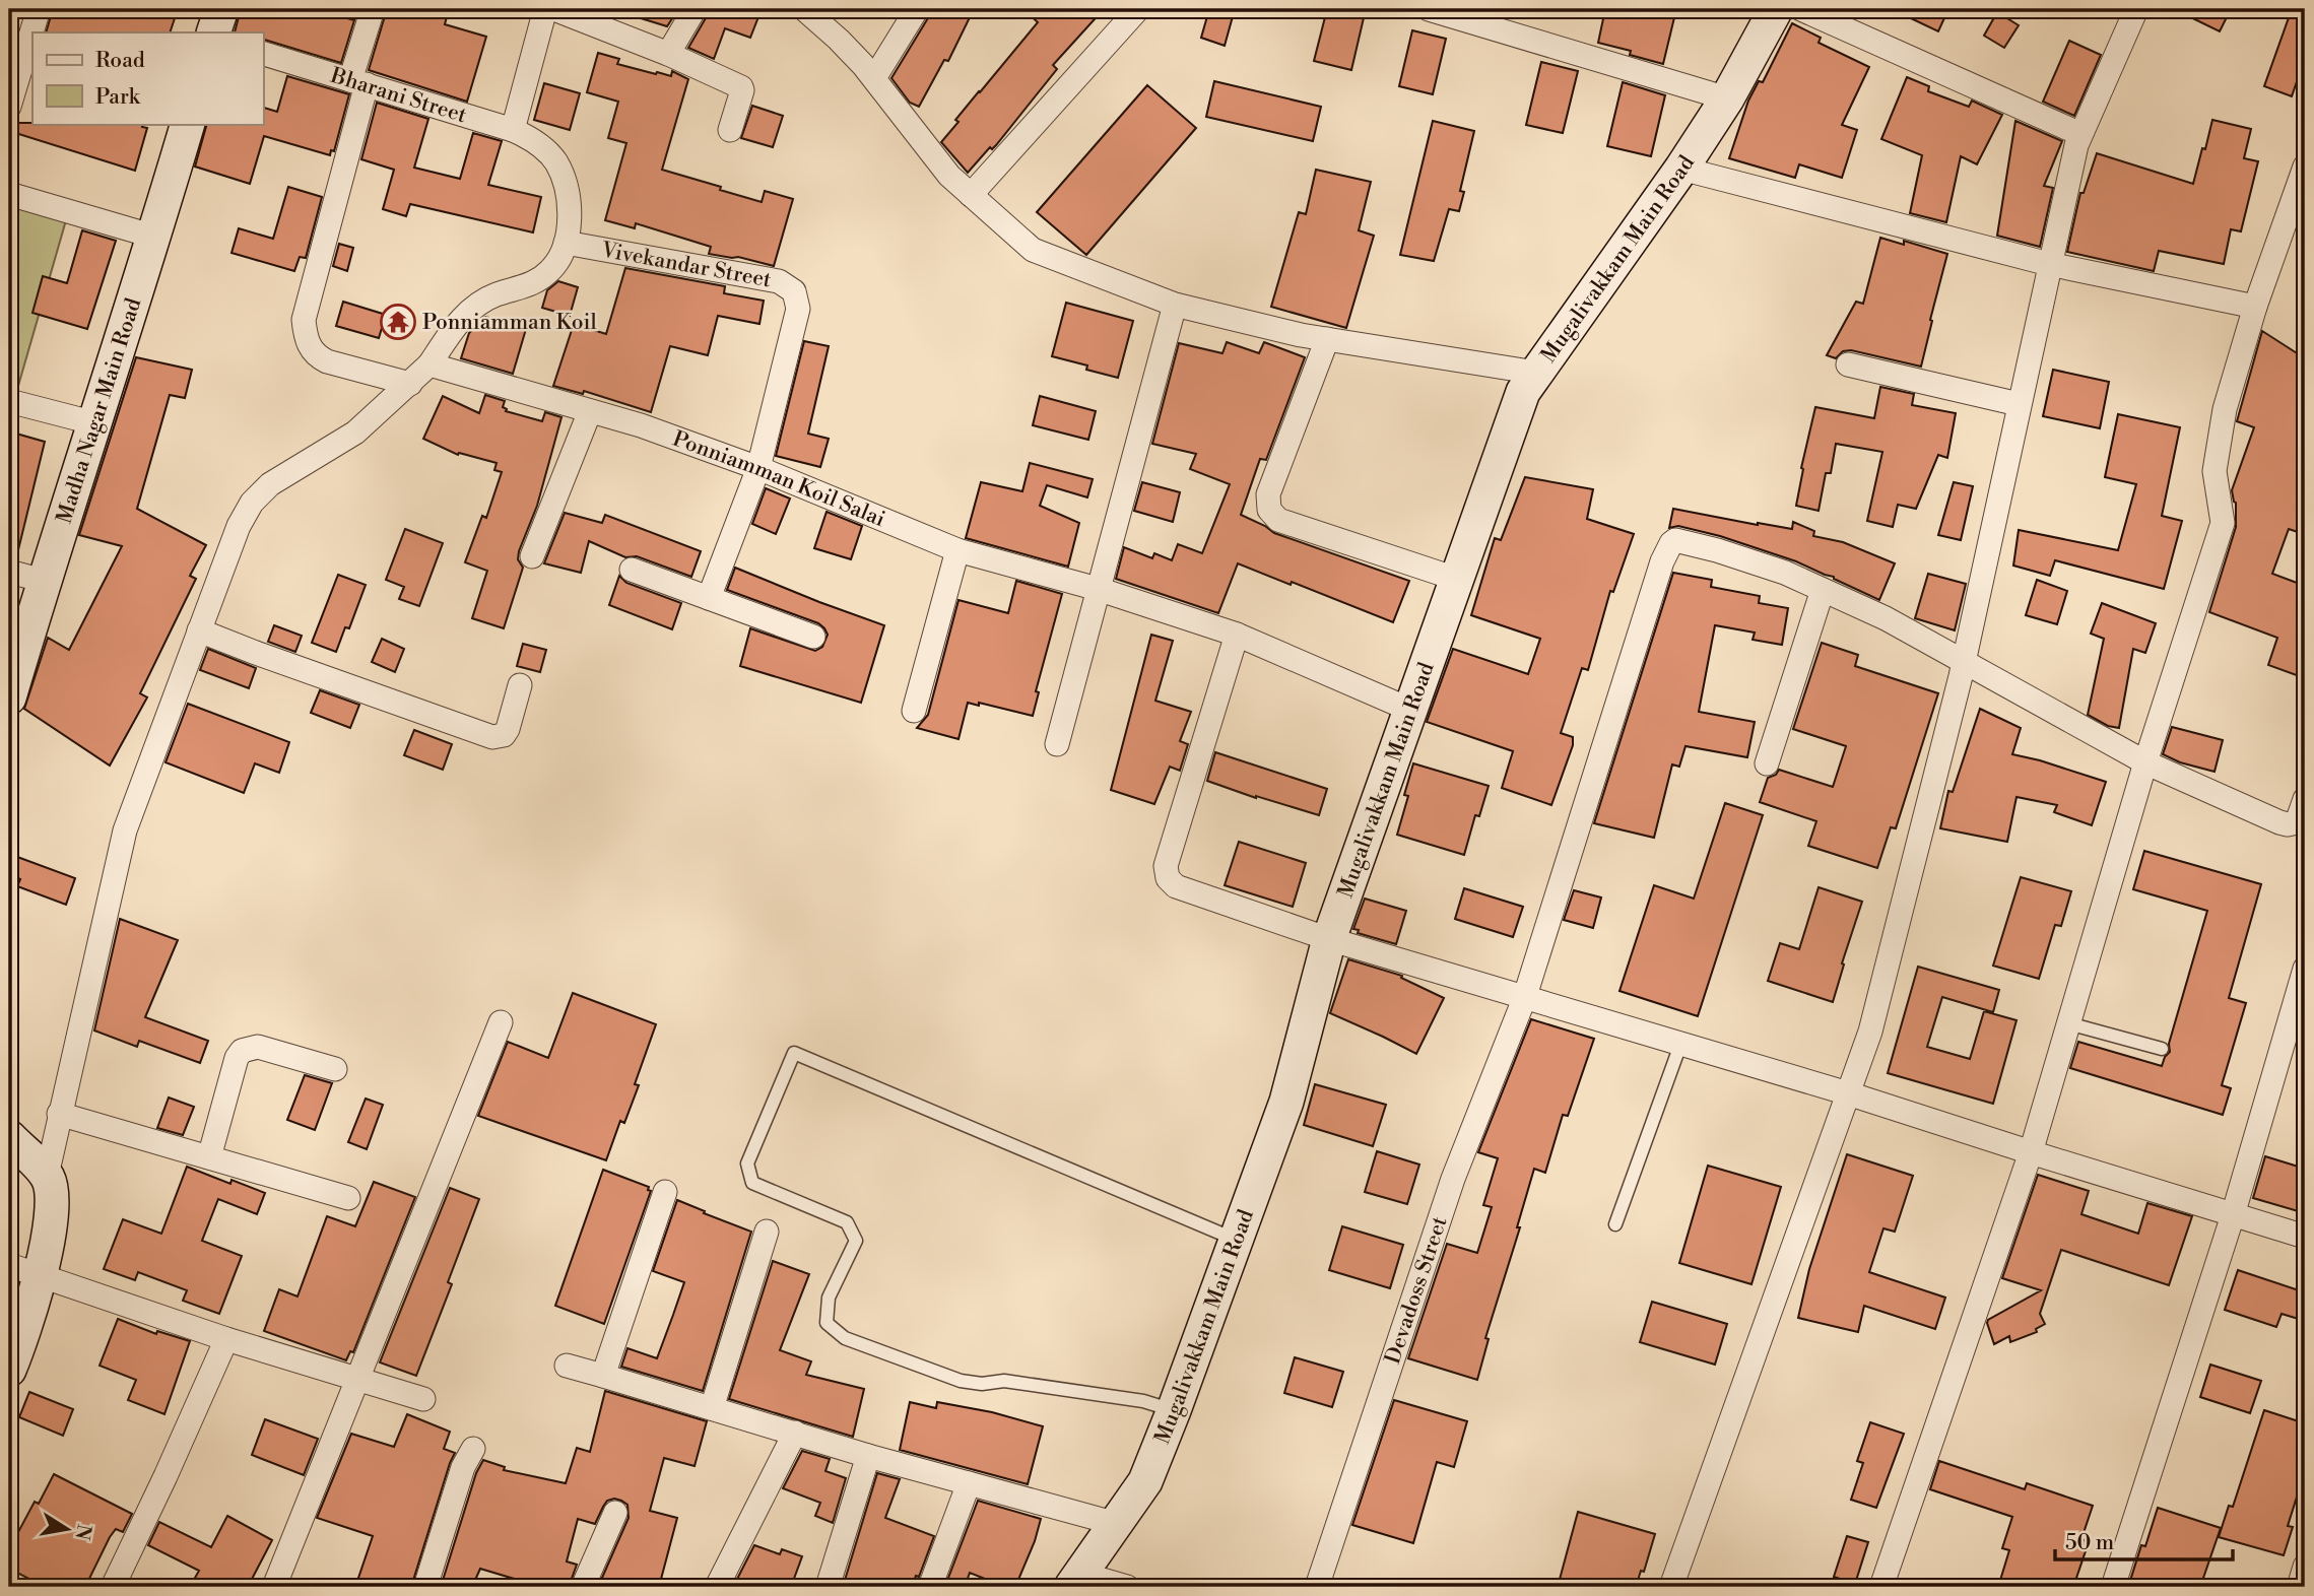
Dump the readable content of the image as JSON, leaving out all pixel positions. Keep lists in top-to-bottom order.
{
  "streets": {
    "street": [
      "Bharani Street",
      "Mugalivakkam Main Road",
      "Vivekandar Street",
      "Madha Nagar Main Road",
      "Ponniamman Koil Salai",
      "Devadoss Street"
    ]
  },
  "crossings": [
    ["Bharani Street", "Vivekandar Street"],
    ["Mugalivakkam Main Road", "Ponniamman Koil Salai"],
    ["Vivekandar Street", "Ponniamman Koil Salai"]
  ],
  "places": {
    "temple": ["Ponniamman Koil"]
  },
  "legend": ["Road", "Park"],
  "scale_bar": "50 m",
  "north": "right"
}
